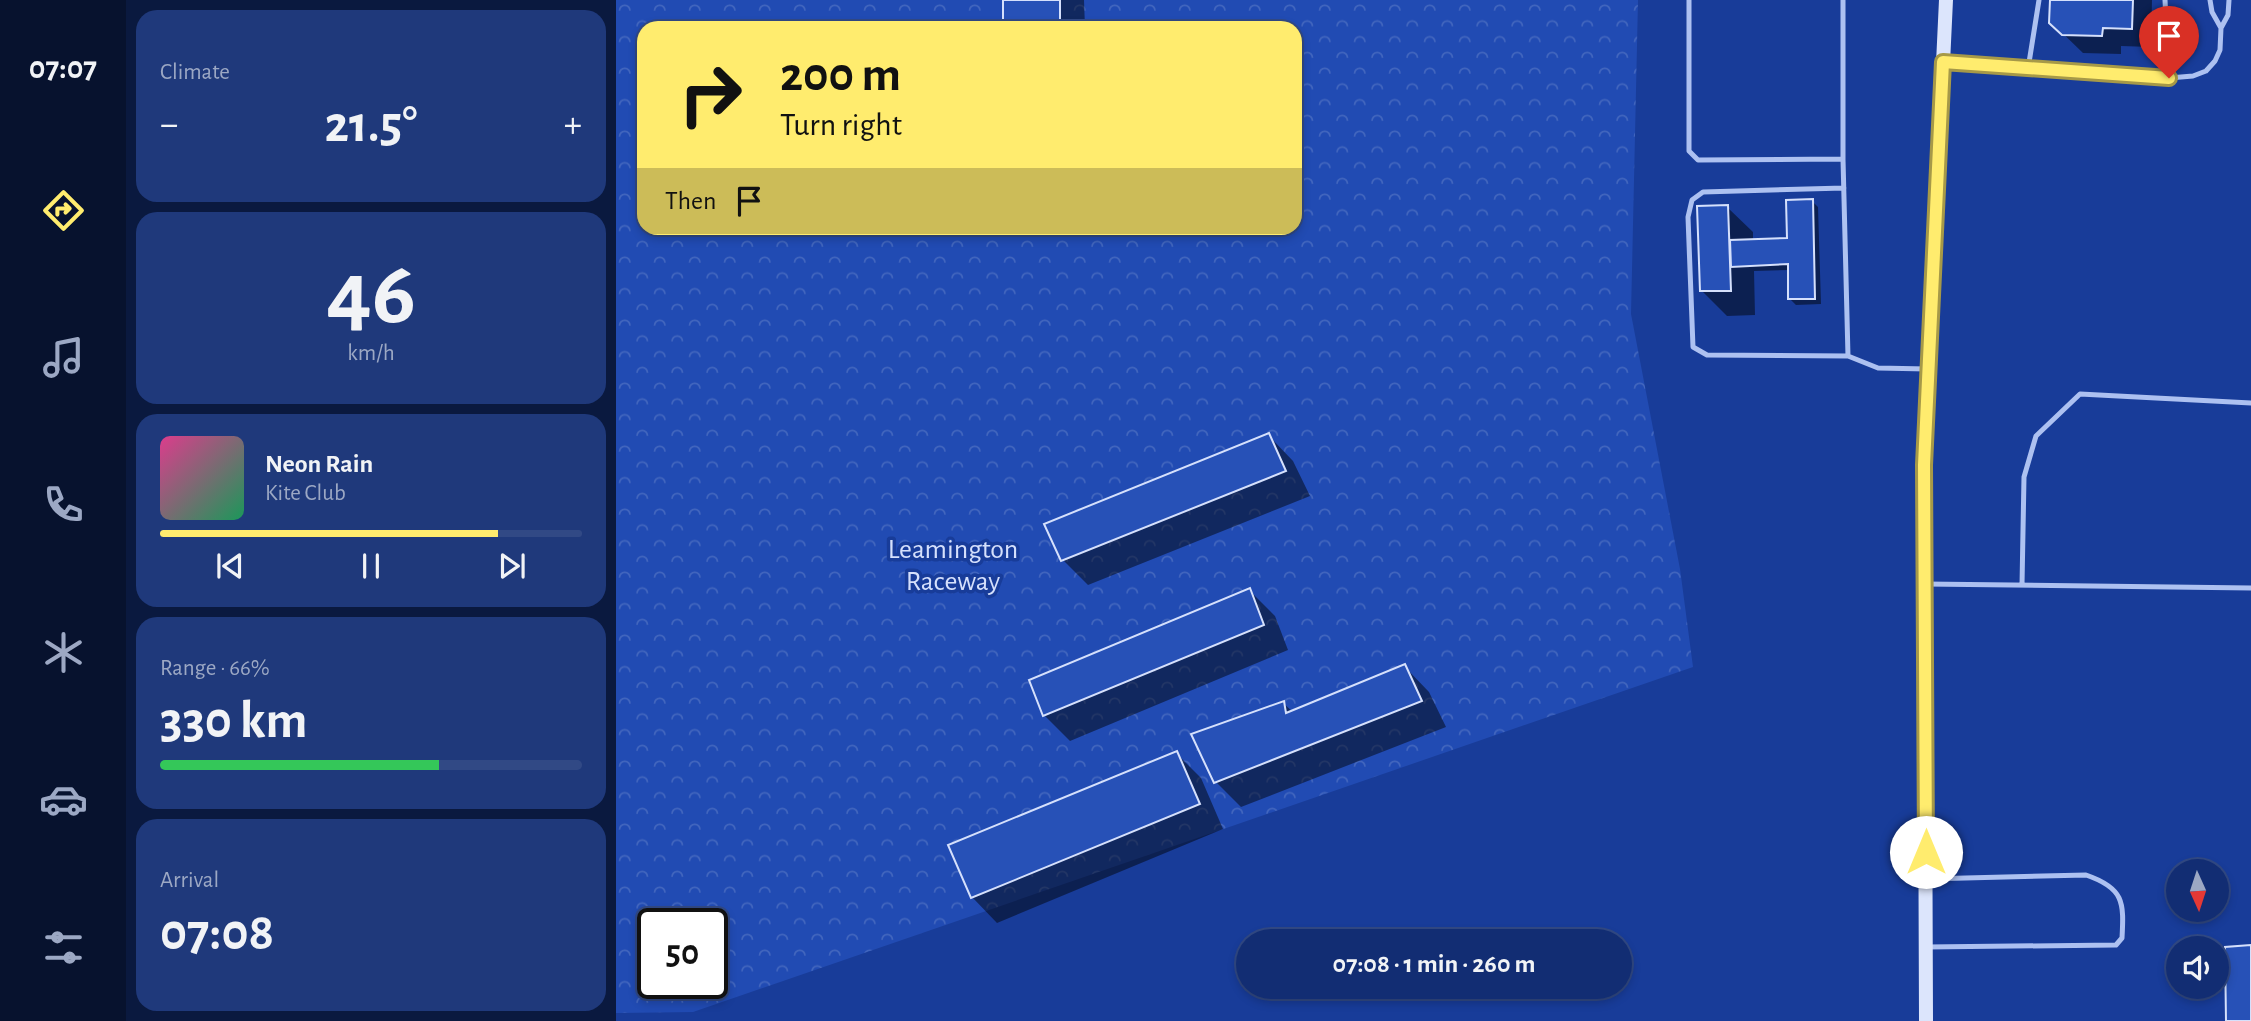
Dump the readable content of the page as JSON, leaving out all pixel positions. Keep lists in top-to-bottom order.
{
  "parks": ["Leamington Raceway"],
  "north": "bottom",
  "page": {
    "tabs": "07:07",
    "tile": [
      "Climate",
      ["46", "km/h"],
      ["Range · 66%", "330 km"],
      ["Arrival", "07:08"]
    ],
    "turn": ["200 m", "Turn right"],
    "heat": ["−", "21.5°", "+"],
    "then": "Then",
    "song": ["Neon Rain", "Kite Club"],
    "limit": "50",
    "trip": "07:08 · 1 min · 260 m"
  }
}
